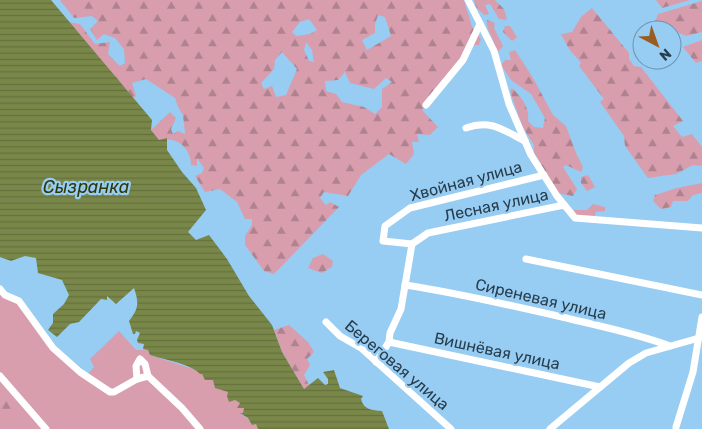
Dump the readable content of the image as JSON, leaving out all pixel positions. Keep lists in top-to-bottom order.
{
  "streets": {
    "street": [
      "Хвойная улица",
      "Лесная улица",
      "Сиреневая улица",
      "Вишнёвая улица",
      "Береговая улица"
    ]
  },
  "crossings": [
    ["Хвойная улица", "Лесная улица"]
  ],
  "water": ["Сызранка"],
  "north": "bottom right"
}
